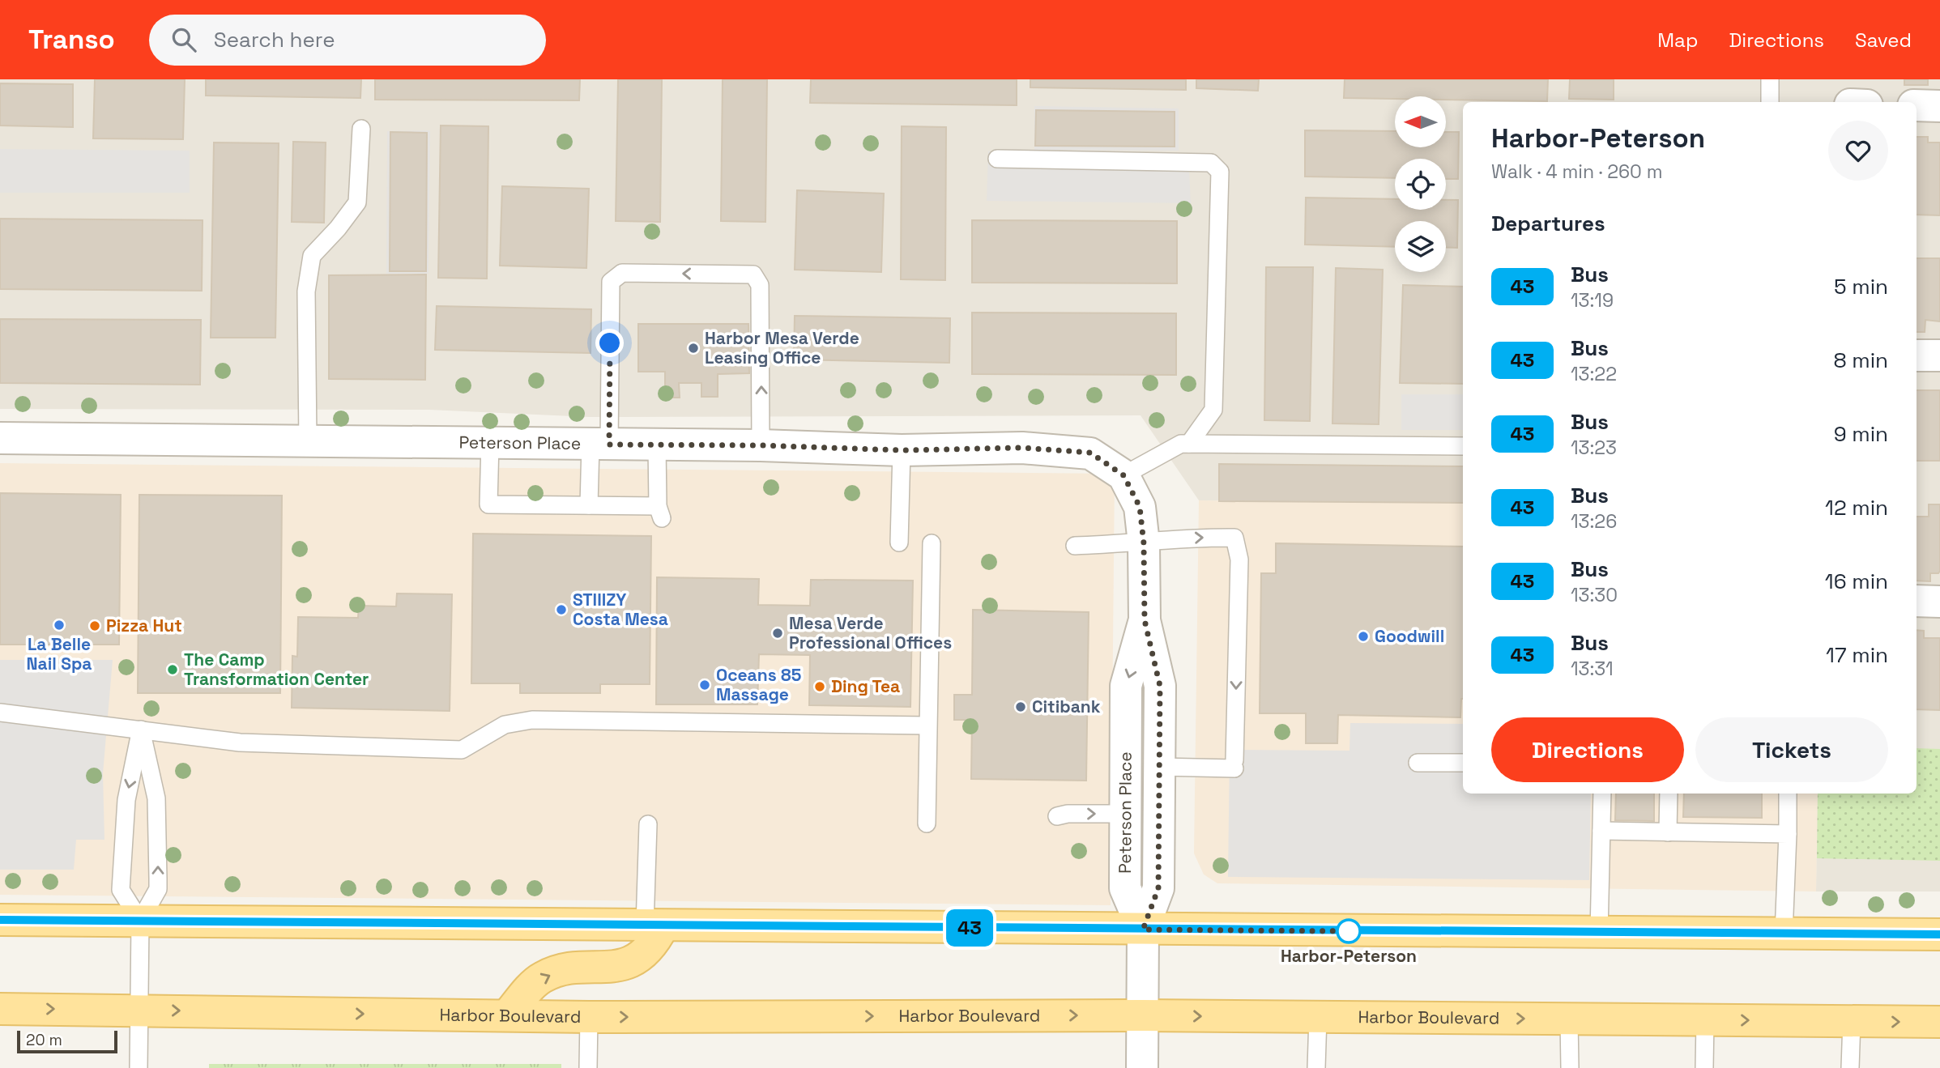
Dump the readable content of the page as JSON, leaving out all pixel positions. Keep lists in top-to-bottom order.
{
  "streets": {
    "main road": ["Harbor Boulevard"],
    "street": ["Peterson Place"]
  },
  "places": [
    "Harbor Mesa Verde Leasing Office",
    "STIIIZY Costa Mesa",
    "La Belle Nail Spa",
    "Pizza Hut",
    "Mesa Verde Professional Offices",
    "Goodwill",
    "The Camp Transformation Center",
    "Oceans 85 Massage",
    "Ding Tea",
    "Citibank",
    "Harbor-Peterson"
  ],
  "lines": ["bus line 43"],
  "scale_bar": "20 m",
  "north": "left",
  "page": {
    "header": "Transo",
    "search": "Search here",
    "nav": ["Map", "Directions", "Saved"],
    "on_map": "43",
    "heading": [
      ["Harbor-Peterson", "Walk · 4 min · 260 m"],
      "Departures"
    ],
    "list": [
      {
        "mark": "43",
        "name": "Bus",
        "note": "13:19",
        "value": "5 min"
      },
      {
        "mark": "43",
        "name": "Bus",
        "note": "13:22",
        "value": "8 min"
      },
      {
        "mark": "43",
        "name": "Bus",
        "note": "13:23",
        "value": "9 min"
      },
      {
        "mark": "43",
        "name": "Bus",
        "note": "13:26",
        "value": "12 min"
      },
      {
        "mark": "43",
        "name": "Bus",
        "note": "13:30",
        "value": "16 min"
      },
      {
        "mark": "43",
        "name": "Bus",
        "note": "13:31",
        "value": "17 min"
      }
    ],
    "buttons": ["Directions", "Tickets"],
    "scale": "20 m"
  }
}
